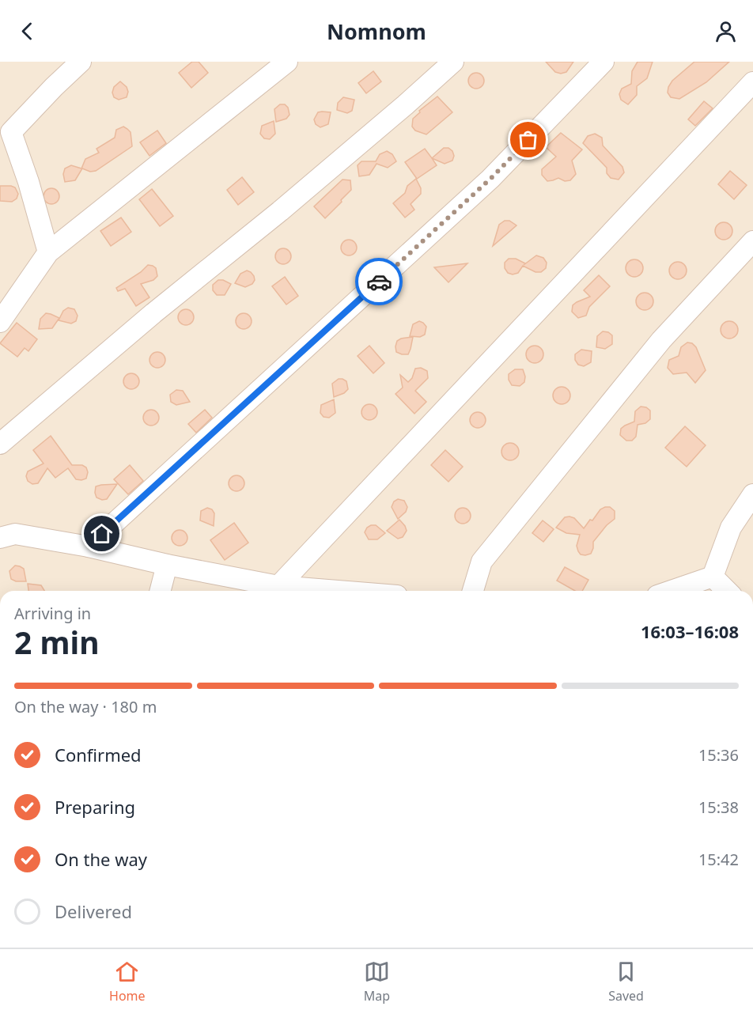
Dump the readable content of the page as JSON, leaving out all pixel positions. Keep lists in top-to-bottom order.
{
  "page": {
    "header": "Nomnom",
    "heading": ["2 min", "Arriving in", "16:03–16:08"],
    "bar": "On the way · 180 m",
    "list": [
      ["Confirmed", "15:36"],
      ["Preparing", "15:38"],
      ["On the way", "15:42"],
      "Delivered"
    ],
    "tabs": ["Home", "Map", "Saved"]
  }
}
